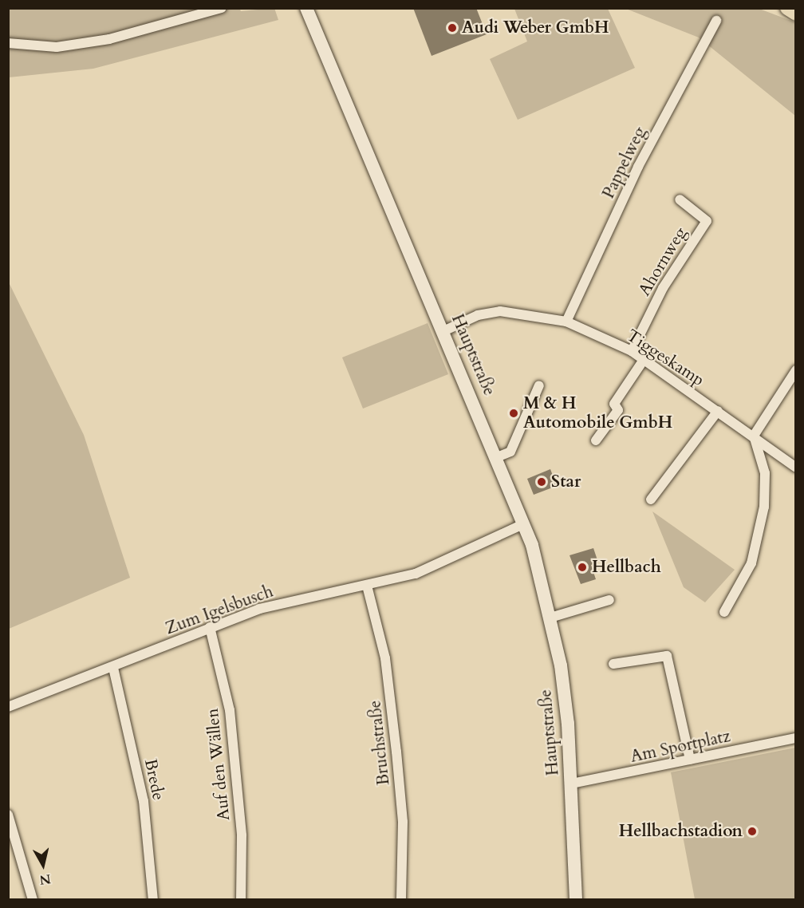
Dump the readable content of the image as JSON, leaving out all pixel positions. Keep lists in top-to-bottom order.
{
  "streets": {
    "street": [
      "Pappelweg",
      "Ahornweg",
      "Hauptstraße",
      "Tiggeskamp",
      "Zum Igelsbusch",
      "Bruchstraße",
      "Am Sportplatz",
      "Auf den Wällen",
      "Brede"
    ]
  },
  "crossings": [
    ["Pappelweg", "Tiggeskamp"],
    ["Ahornweg", "Tiggeskamp"],
    ["Hauptstraße", "Tiggeskamp"],
    ["Hauptstraße", "Zum Igelsbusch"],
    ["Hauptstraße", "Am Sportplatz"],
    ["Zum Igelsbusch", "Bruchstraße"],
    ["Zum Igelsbusch", "Auf den Wällen"],
    ["Zum Igelsbusch", "Brede"]
  ],
  "places": [
    "Audi Weber GmbH",
    "M & H Automobile GmbH",
    "Star",
    "Hellbach",
    "Hellbachstadion"
  ],
  "north": "bottom"
}
